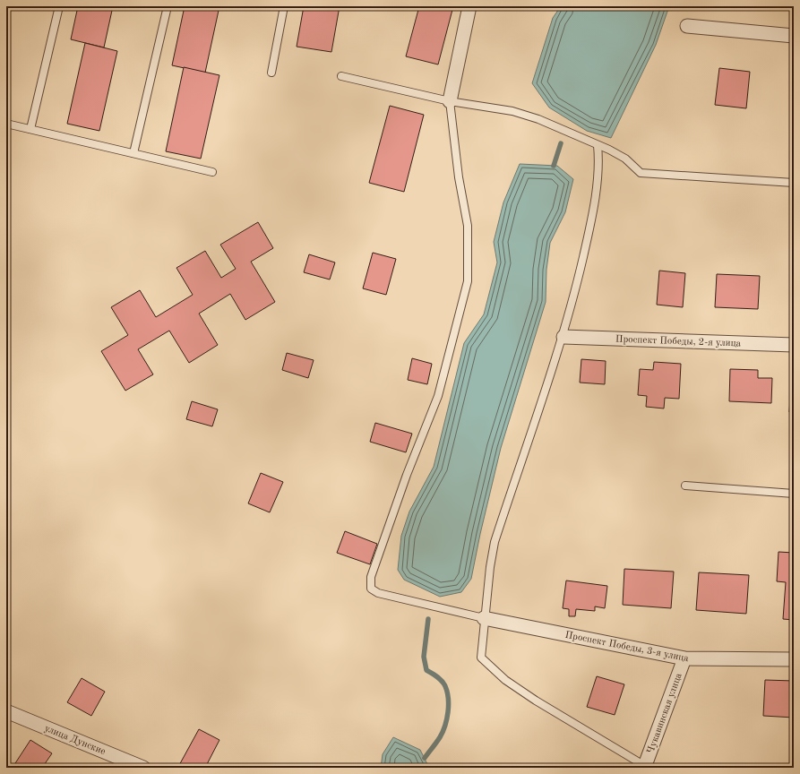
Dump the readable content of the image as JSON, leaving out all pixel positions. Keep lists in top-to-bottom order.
{
  "streets": {
    "street": [
      "Проспект Победы, 2-я улица",
      "Проспект Победы, 3-я улица",
      "Чукавинская улица",
      "улица Дунские"
    ]
  },
  "crossings": [
    ["Проспект Победы, 3-я улица", "Чукавинская улица"]
  ]
}
